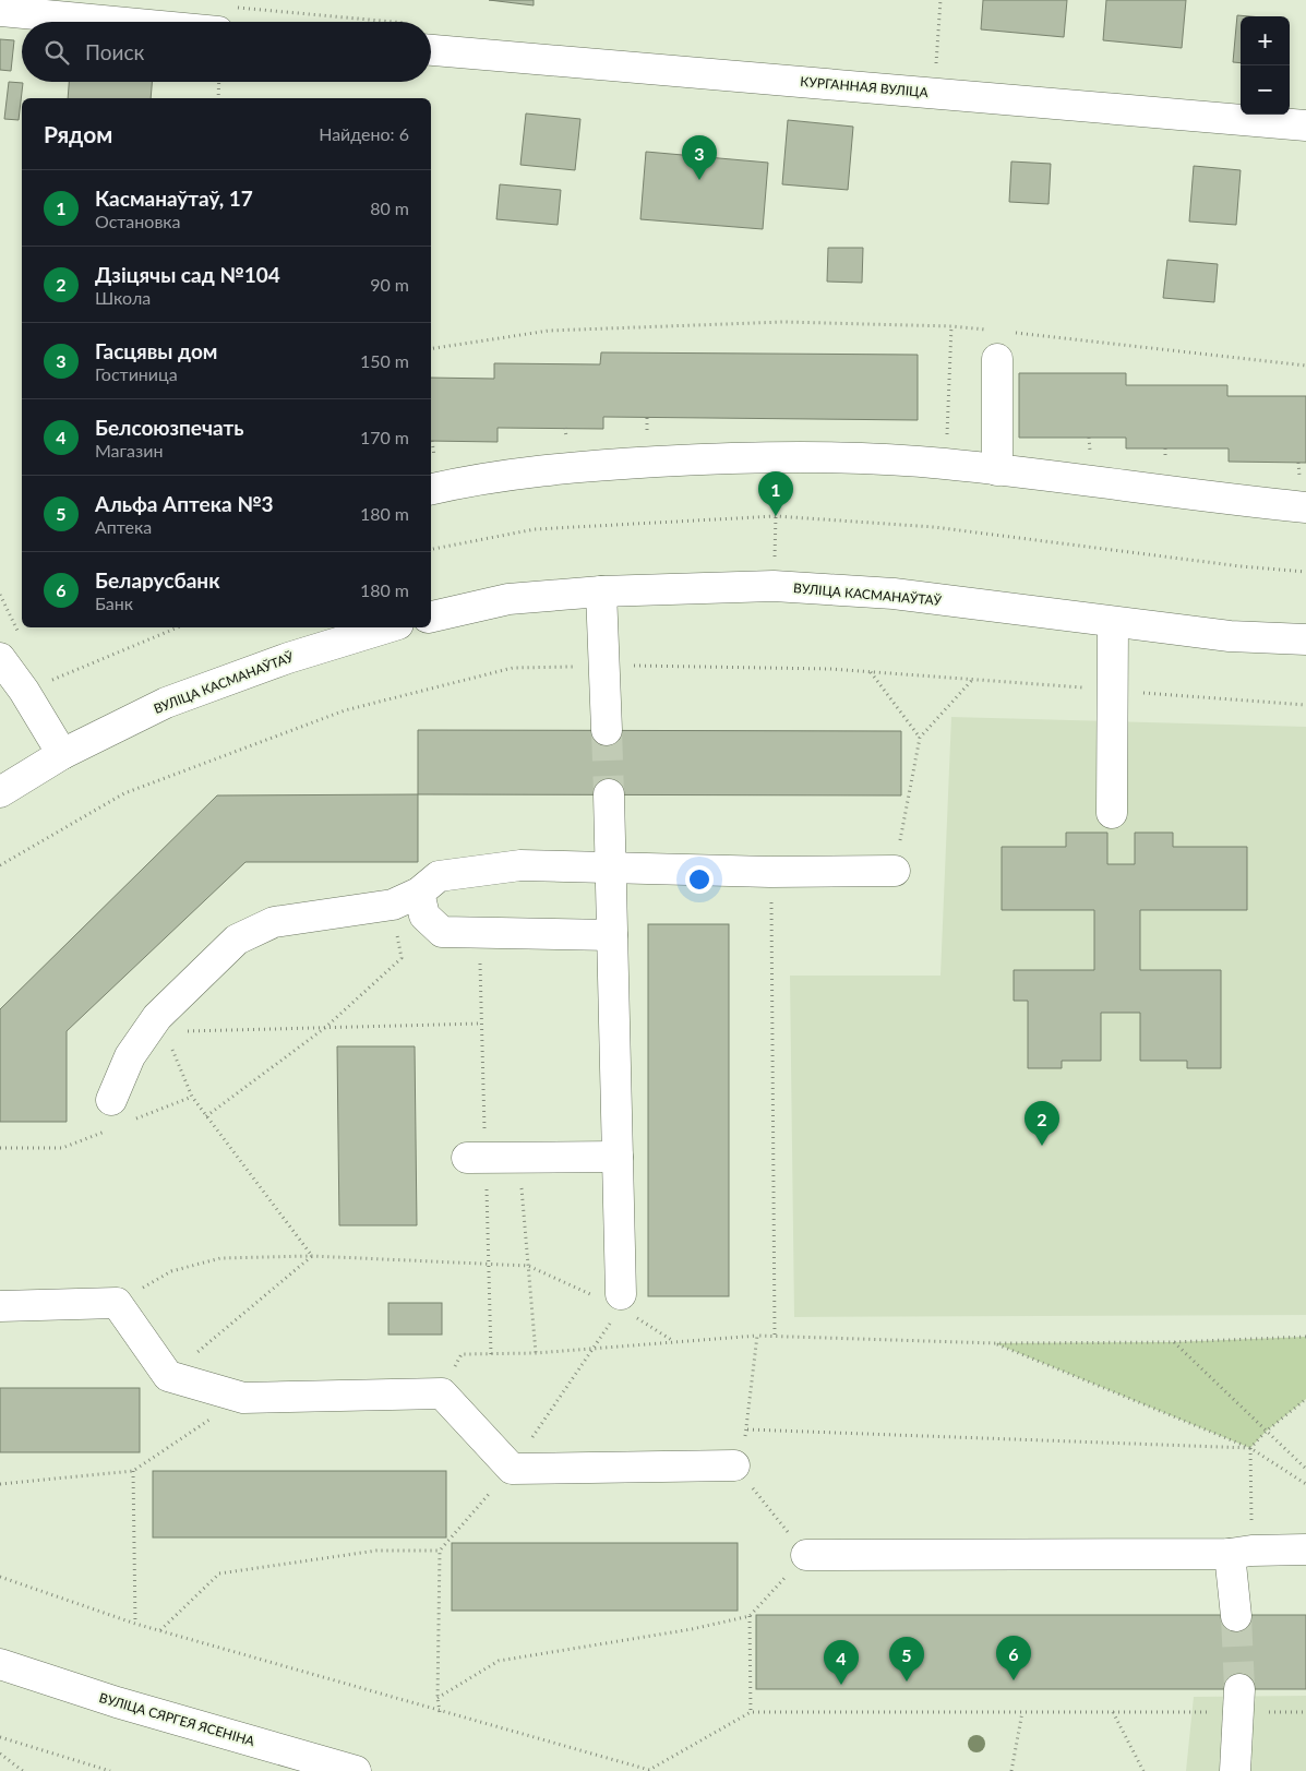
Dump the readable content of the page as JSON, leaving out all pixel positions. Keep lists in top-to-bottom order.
{
  "streets": {
    "street": ["КУРГАННАЯ ВУЛІЦА", "ВУЛІЦА КАСМАНАЎТАЎ", "ВУЛІЦА СЯРГЕЯ ЯСЕНІНА"]
  },
  "page": {
    "map_buttons": ["+", "−"],
    "search": "Поиск",
    "heading": ["Рядом", "Найдено: 6"],
    "pins": [
      "3",
      "1",
      "2",
      "6",
      "5",
      "4"
    ],
    "list": [
      {
        "mark": "1",
        "name": "Касманаўтаў, 17",
        "note": "Остановка",
        "value": "80 m"
      },
      {
        "mark": "2",
        "name": "Дзіцячы сад №104",
        "note": "Школа",
        "value": "90 m"
      },
      {
        "mark": "3",
        "name": "Гасцявы дом",
        "note": "Гостиница",
        "value": "150 m"
      },
      {
        "mark": "4",
        "name": "Белсоюзпечать",
        "note": "Магазин",
        "value": "170 m"
      },
      {
        "mark": "5",
        "name": "Альфа Аптека №3",
        "note": "Аптека",
        "value": "180 m"
      },
      {
        "mark": "6",
        "name": "Беларусбанк",
        "note": "Банк",
        "value": "180 m"
      }
    ]
  }
}
